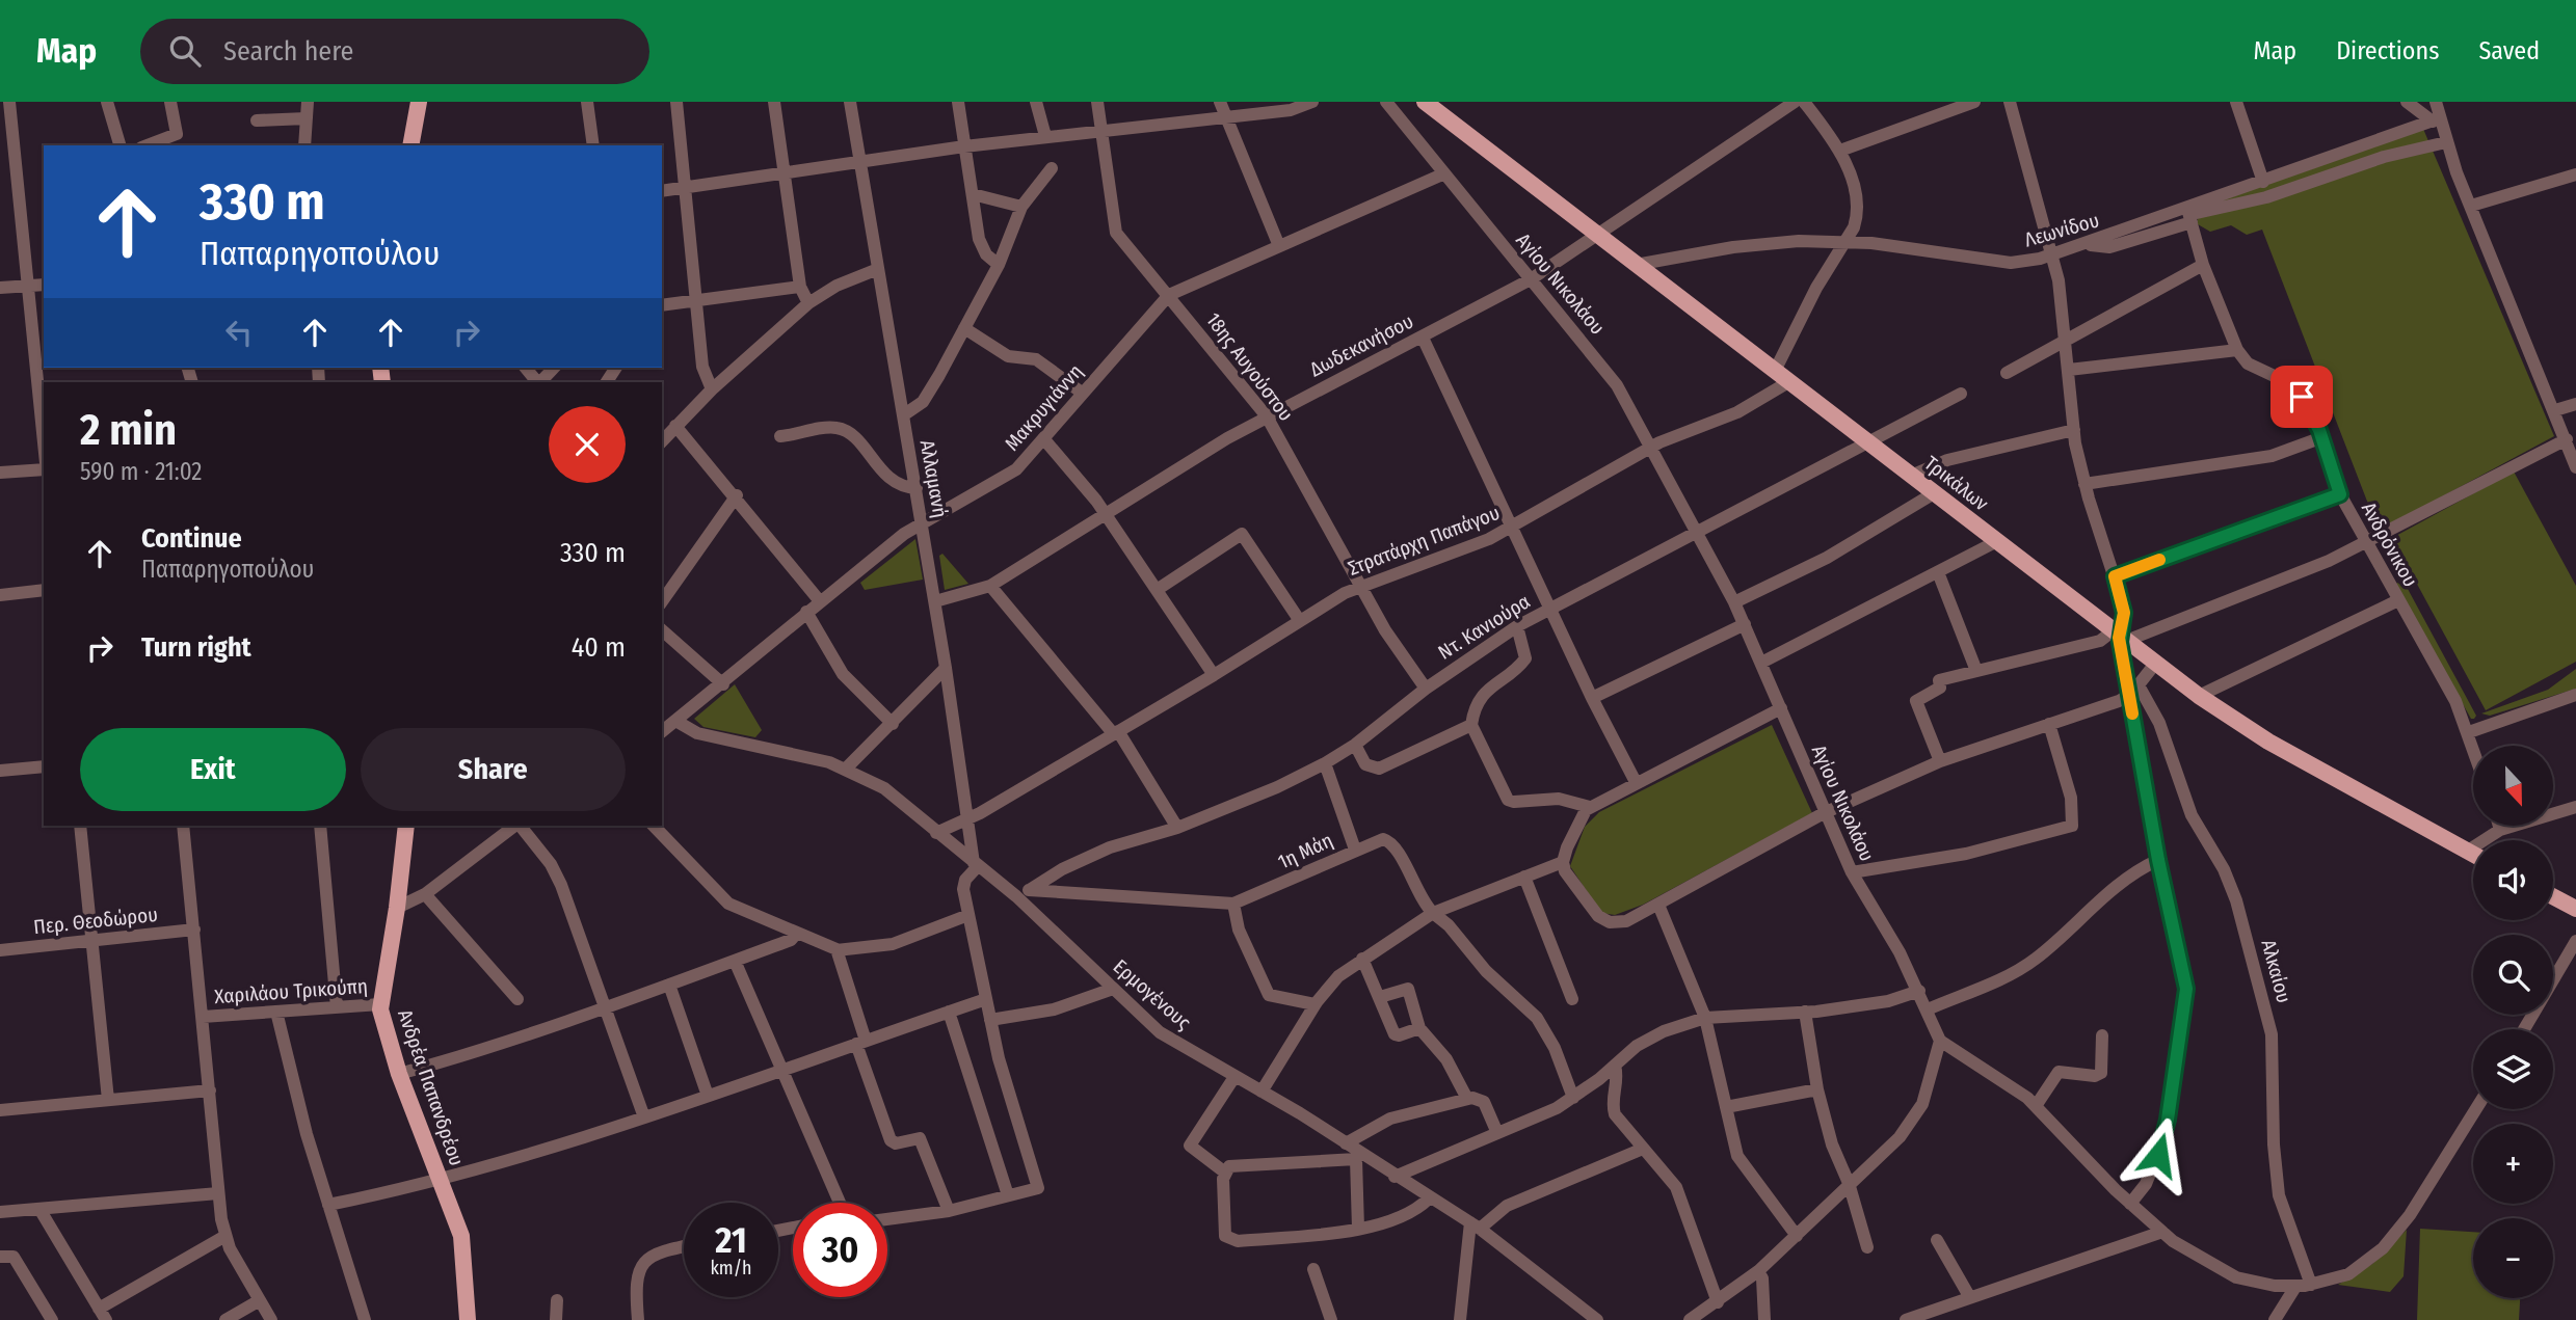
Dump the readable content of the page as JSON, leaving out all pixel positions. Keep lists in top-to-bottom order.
{
  "streets": {
    "main road": ["Τρικάλων", "Ανδρέα Παπανδρέου"],
    "street": [
      "Λεωνίδου",
      "Αγίου Νικολάου",
      "Δωδεκανήσου",
      "18ης Αυγούστου",
      "Μακρυγιάννη",
      "Αλλαμανή",
      "Στρατάρχη Παπάγου",
      "Ανδρόνικου",
      "Ντ. Κανιούρα",
      "1η Μάη",
      "Περ. Θεοδώρου",
      "Αλκαίου",
      "Χαριλάου Τρικούπη",
      "Ερμογένους"
    ]
  },
  "crossings": [
    ["Λεωνίδου", "Τρικάλων"],
    ["Λεωνίδου", "Ανδρόνικου"],
    ["Αγίου Νικολάου", "Δωδεκανήσου"],
    ["Αγίου Νικολάου", "Μακρυγιάννη"],
    ["Αγίου Νικολάου", "Στρατάρχη Παπάγου"],
    ["Αγίου Νικολάου", "Ντ. Κανιούρα"],
    ["Δωδεκανήσου", "18ης Αυγούστου"],
    ["Δωδεκανήσου", "Αλλαμανή"],
    ["Δωδεκανήσου", "Τρικάλων"],
    ["18ης Αυγούστου", "Μακρυγιάννη"],
    ["18ης Αυγούστου", "Στρατάρχη Παπάγου"],
    ["18ης Αυγούστου", "Ντ. Κανιούρα"],
    ["Μακρυγιάννη", "Αλλαμανή"],
    ["Μακρυγιάννη", "Ερμογένους"],
    ["Αλλαμανή", "Στρατάρχη Παπάγου"],
    ["Αλλαμανή", "Ερμογένους"],
    ["Τρικάλων", "Στρατάρχη Παπάγου"],
    ["Τρικάλων", "Ντ. Κανιούρα"],
    ["Στρατάρχη Παπάγου", "Ερμογένους"],
    ["Ντ. Κανιούρα", "1η Μάη"],
    ["Χαριλάου Τρικούπη", "Ανδρέα Παπανδρέου"]
  ],
  "north": "bottom",
  "page": {
    "header": "Map",
    "search": "Search here",
    "nav": ["Map", "Directions", "Saved"],
    "turn": ["330 m", "Παπαρηγοπούλου"],
    "heading": ["2 min", "590 m · 21:02"],
    "list": [
      {
        "name": "Continue",
        "note": "Παπαρηγοπούλου",
        "value": "330 m"
      },
      {
        "name": "Turn right",
        "value": "40 m"
      }
    ],
    "buttons": ["Exit", "Share"],
    "map_buttons": ["+", "−"],
    "speed": "21 km/h",
    "limit": "30"
  }
}
